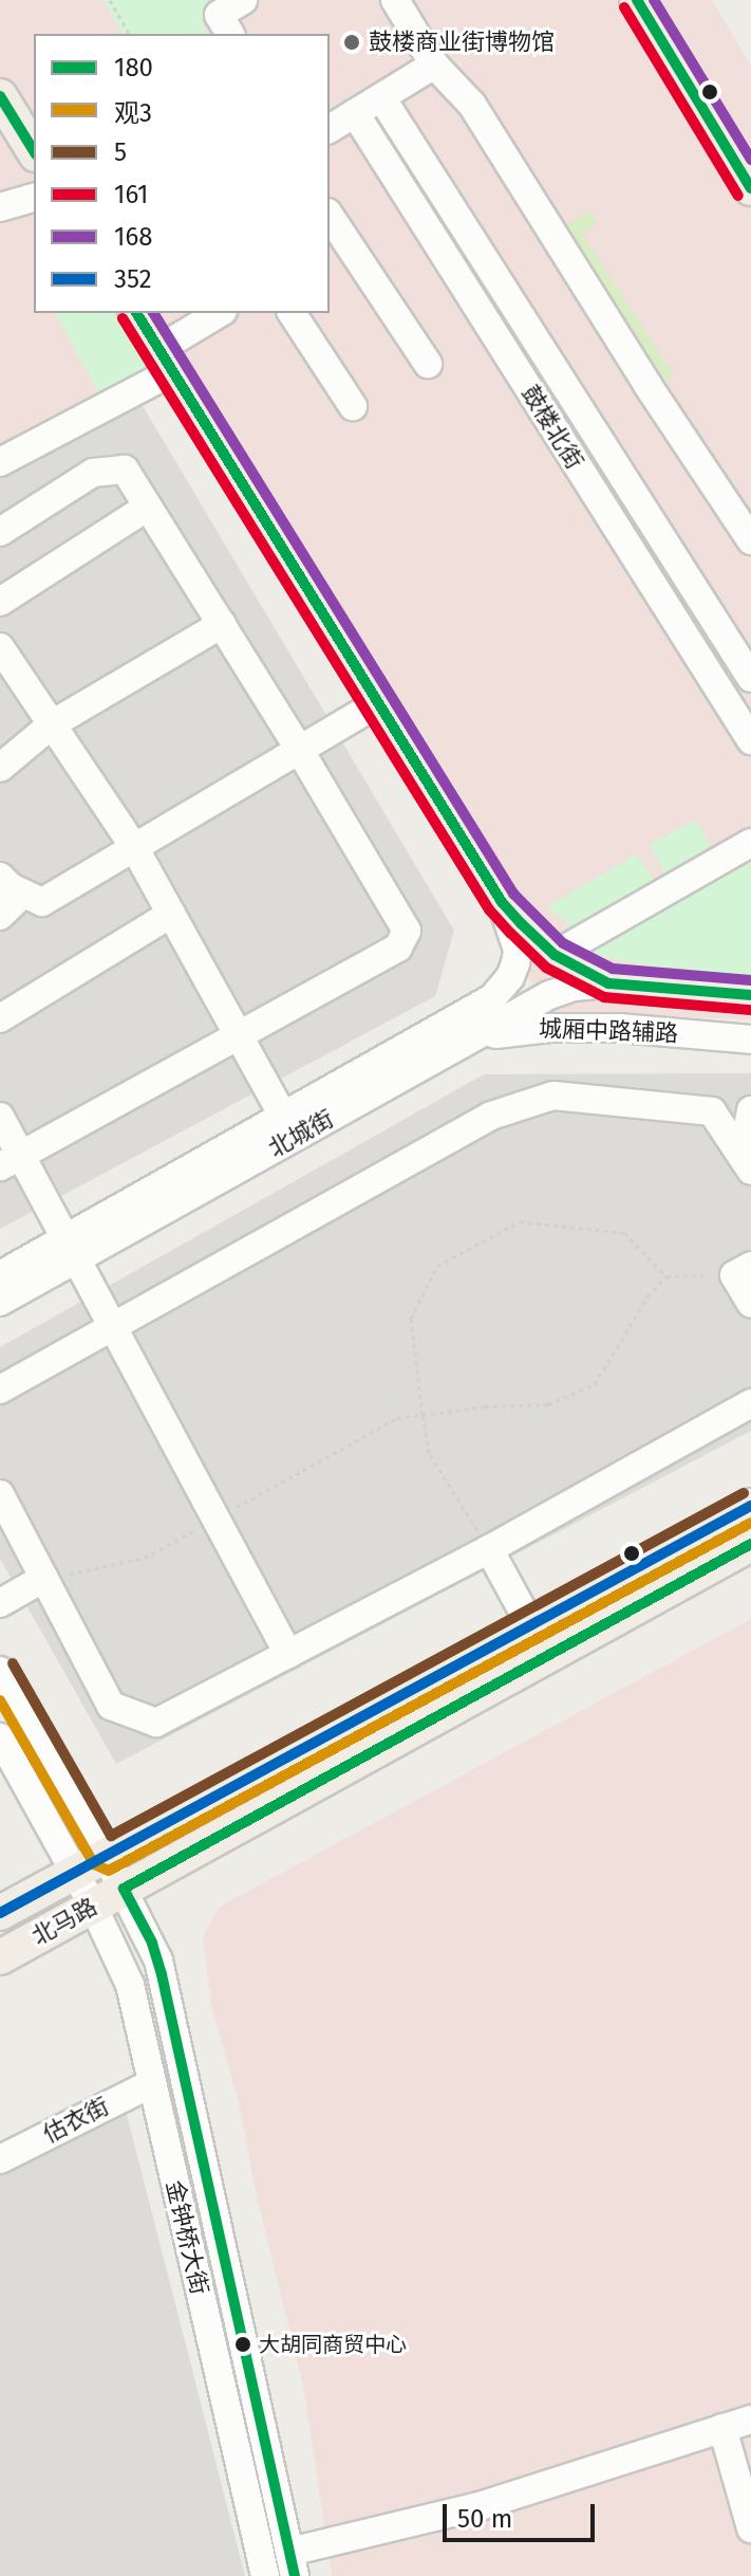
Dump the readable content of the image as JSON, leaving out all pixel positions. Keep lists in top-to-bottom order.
{
  "streets": {
    "main road": ["北马路"],
    "street": [
      "鼓楼北街",
      "城厢中路辅路",
      "北城街",
      "估衣街",
      "金钟桥大街"
    ]
  },
  "crossings": [
    ["城厢中路辅路", "北城街"],
    ["北马路", "金钟桥大街"],
    ["估衣街", "金钟桥大街"]
  ],
  "places": ["鼓楼商业街博物馆", "大胡同商贸中心"],
  "lines": [
    "transit line 180",
    "transit line 168",
    "transit line 161",
    "transit line 5",
    "transit line 352",
    "transit line 观3"
  ],
  "legend": [
    "180",
    "观3",
    "5",
    "161",
    "168",
    "352"
  ],
  "scale_bar": "50 m"
}
